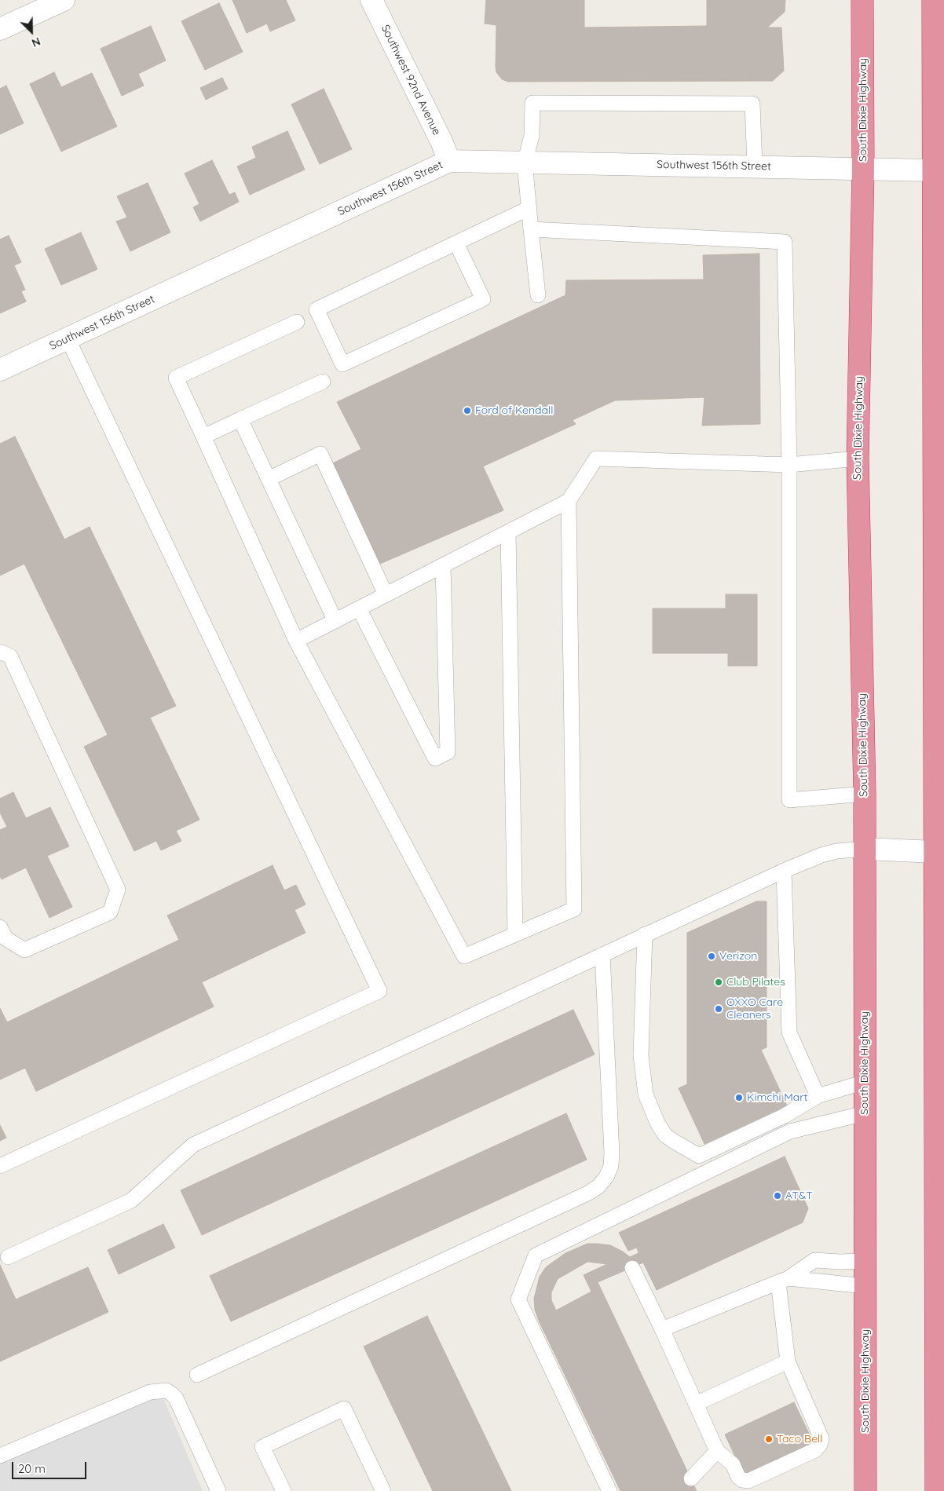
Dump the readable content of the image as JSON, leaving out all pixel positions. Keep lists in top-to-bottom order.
{
  "streets": {
    "highway": ["South Dixie Highway"],
    "street": ["Southwest 92nd Avenue", "Southwest 156th Street"]
  },
  "crossings": [
    ["Southwest 92nd Avenue", "Southwest 156th Street"],
    ["South Dixie Highway", "Southwest 156th Street"]
  ],
  "places": [
    "Ford of Kendall",
    "Verizon",
    "Club Pilates",
    "OXXO Care Cleaners",
    "Kimchi Mart",
    "AT&T",
    "Taco Bell"
  ],
  "scale_bar": "20 m",
  "north": "bottom right"
}
